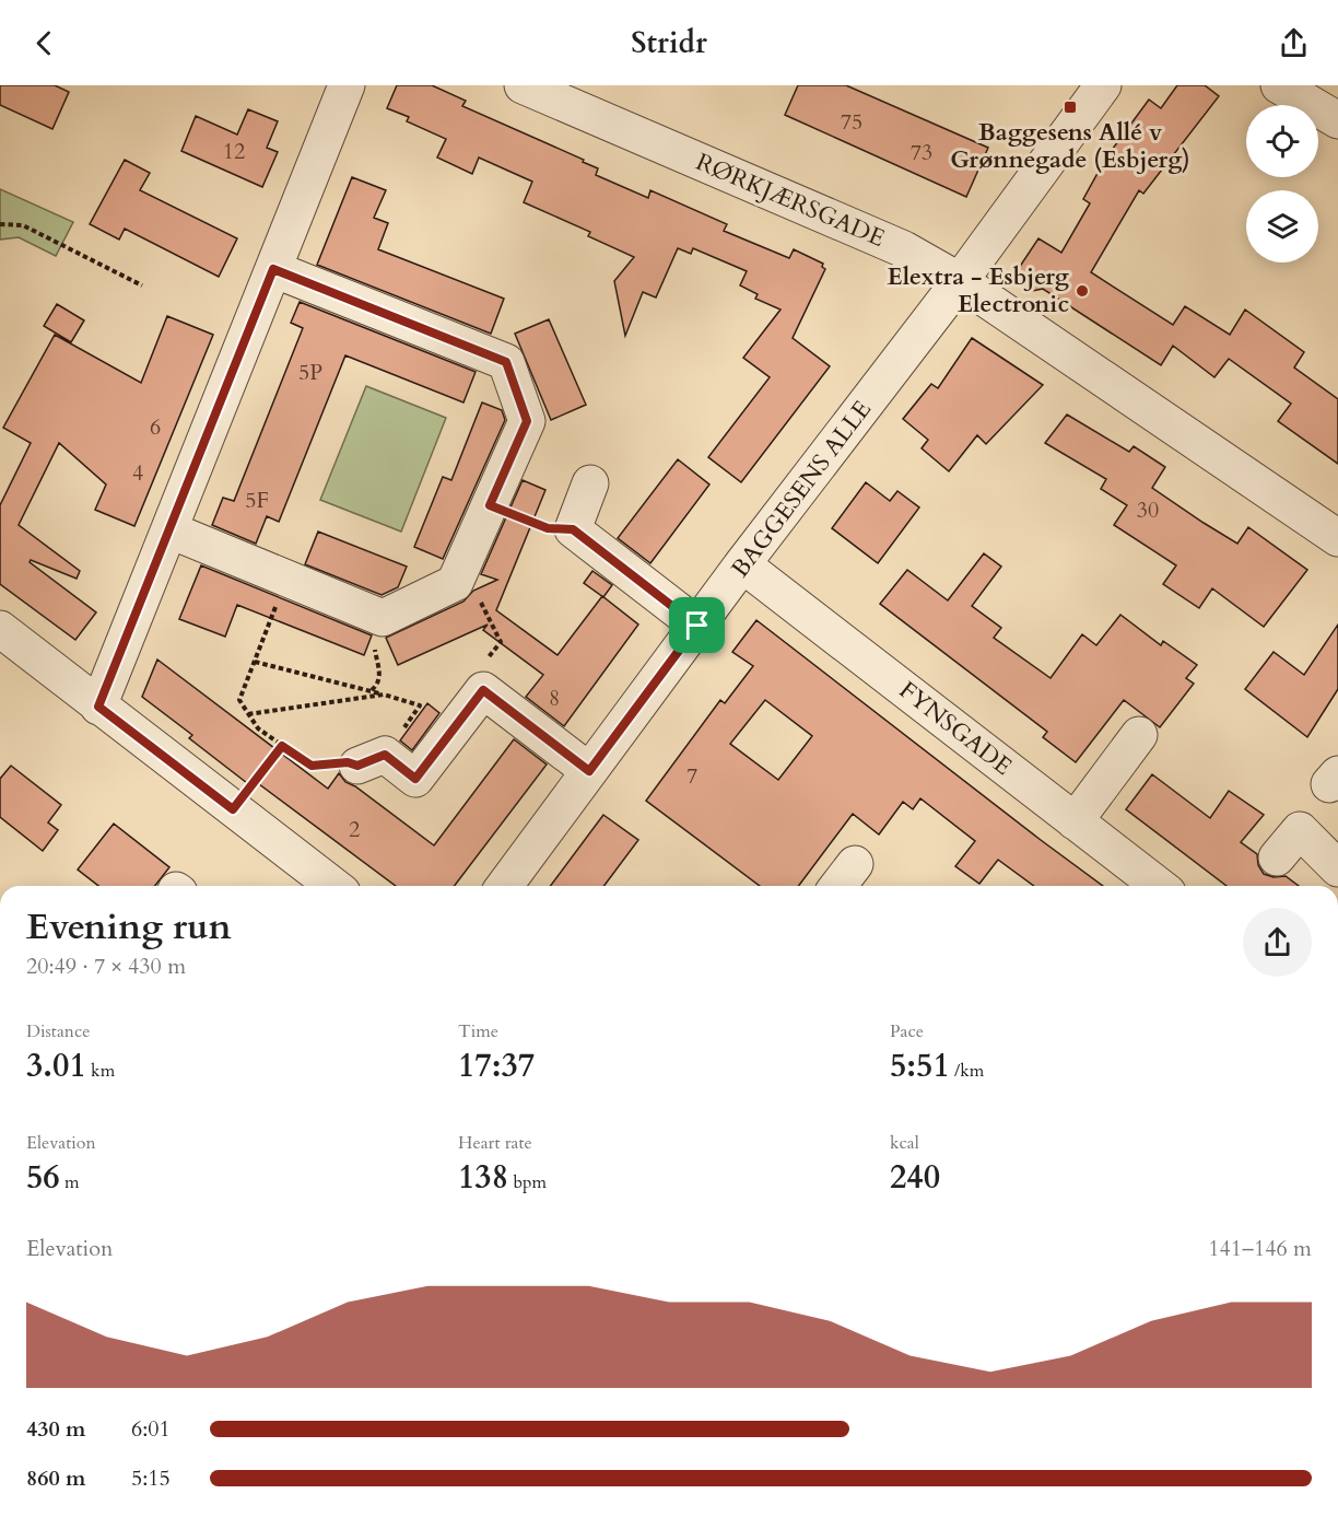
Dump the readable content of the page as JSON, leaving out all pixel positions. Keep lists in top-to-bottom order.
{
  "streets": {
    "street": ["RØRKJÆRSGADE", "BAGGESENS ALLE", "FYNSGADE"]
  },
  "crossings": [
    ["RØRKJÆRSGADE", "BAGGESENS ALLE"],
    ["BAGGESENS ALLE", "FYNSGADE"]
  ],
  "places": {
    "transit": ["Baggesens Allé v Grønnegade (Esbjerg)"],
    "other": ["Elextra - Esbjerg Electronic"]
  },
  "house_numbers": [
    "75",
    "12",
    "73",
    "5P",
    "6",
    "4",
    "5F",
    "30",
    "8",
    "7",
    "2"
  ],
  "page": {
    "header": "Stridr",
    "heading": ["Evening run", "20:49 · 7 × 430 m"],
    "stats": [
      ["Distance", "3.01 km"],
      ["Time", "17:37"],
      ["Pace", "5:51 /km"],
      ["Elevation", "56 m"],
      ["Heart rate", "138 bpm"],
      ["kcal", "240"]
    ],
    "chart": ["Elevation", "141–146 m"],
    "list": [
      {
        "name": "430 m",
        "note": "6:01"
      },
      {
        "name": "860 m",
        "note": "5:15"
      }
    ]
  }
}
